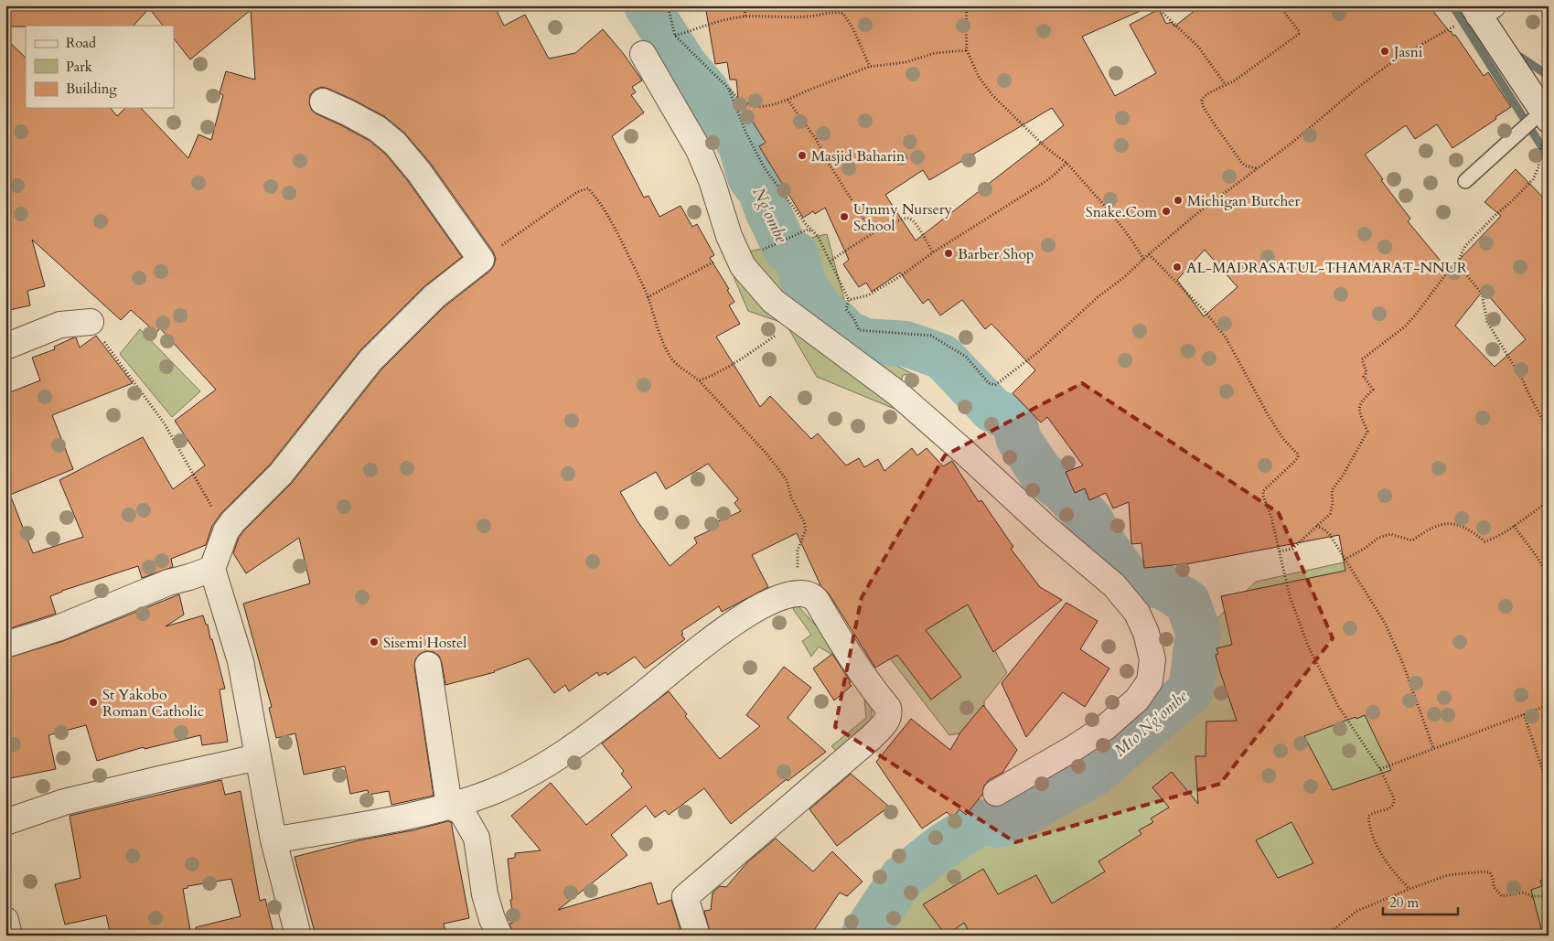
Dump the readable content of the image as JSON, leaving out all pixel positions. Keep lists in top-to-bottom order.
{
  "water": ["Ng'ombe", "Mto Ng'ombe"],
  "places": [
    "Jasni",
    "Masjid Baharin",
    "Michigan Butcher",
    "Snake.Com",
    "Ummy Nursery School",
    "Barber Shop",
    "AL-MADRASATUL-THAMARAT-NNUR",
    "Sisemi Hostel",
    "St Yakobo Roman Catholic"
  ],
  "legend": ["Road", "Park", "Building"],
  "scale_bar": "20 m"
}
